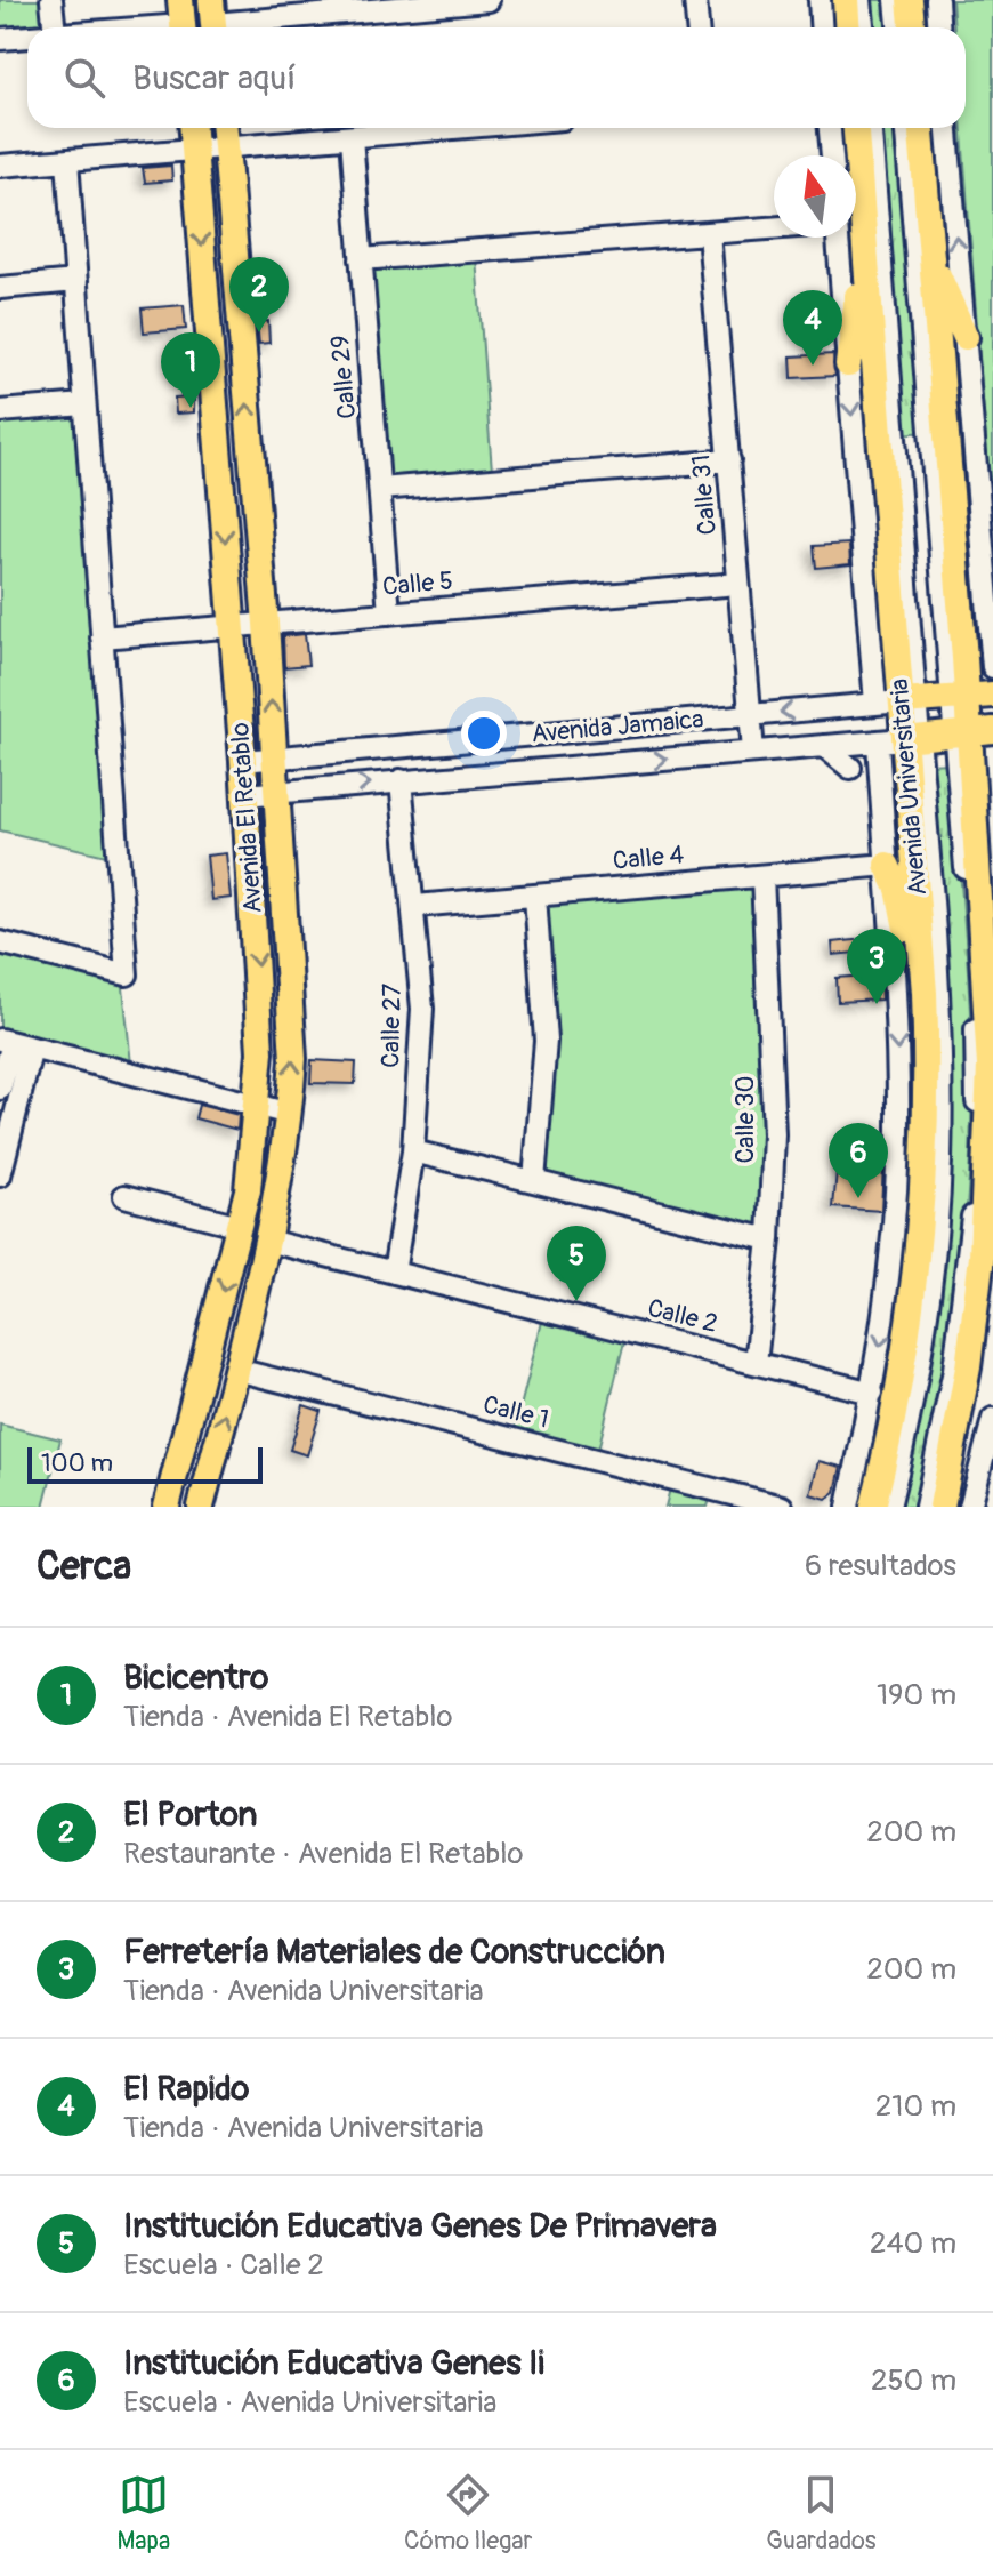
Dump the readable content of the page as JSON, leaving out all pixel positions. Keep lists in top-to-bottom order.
{
  "streets": {
    "main road": ["Avenida Jamaica", "Avenida Universitaria", "Avenida El Retablo"],
    "street": [
      "Calle 29",
      "Calle 31",
      "Calle 5",
      "Calle 4",
      "Calle 27",
      "Calle 30",
      "Calle 2",
      "Calle 1"
    ]
  },
  "crossings": [
    ["Calle 29", "Calle 5"],
    ["Calle 31", "Calle 5"],
    ["Calle 31", "Avenida Jamaica"],
    ["Calle 5", "Avenida El Retablo"],
    ["Avenida Jamaica", "Avenida Universitaria"],
    ["Avenida Jamaica", "Avenida El Retablo"],
    ["Avenida Jamaica", "Calle 27"],
    ["Avenida Universitaria", "Calle 4"],
    ["Avenida Universitaria", "Calle 2"],
    ["Avenida El Retablo", "Calle 2"],
    ["Avenida El Retablo", "Calle 1"],
    ["Calle 4", "Calle 27"],
    ["Calle 4", "Calle 30"],
    ["Calle 27", "Calle 2"],
    ["Calle 30", "Calle 2"]
  ],
  "scale_bar": "100 m",
  "north": "top",
  "page": {
    "search": "Buscar aquí",
    "pins": [
      "2",
      "4",
      "1",
      "3",
      "6",
      "5"
    ],
    "scale": "100 m",
    "heading": ["Cerca", "6 resultados"],
    "list": [
      {
        "mark": "1",
        "name": "Bicicentro",
        "note": "Tienda · Avenida El Retablo",
        "value": "190 m"
      },
      {
        "mark": "2",
        "name": "El Porton",
        "note": "Restaurante · Avenida El Retablo",
        "value": "200 m"
      },
      {
        "mark": "3",
        "name": "Ferretería Materiales de Construcción",
        "note": "Tienda · Avenida Universitaria",
        "value": "200 m"
      },
      {
        "mark": "4",
        "name": "El Rapido",
        "note": "Tienda · Avenida Universitaria",
        "value": "210 m"
      },
      {
        "mark": "5",
        "name": "Institución Educativa Genes De Primavera",
        "note": "Escuela · Calle 2",
        "value": "240 m"
      },
      {
        "mark": "6",
        "name": "Institución Educativa Genes Ii",
        "note": "Escuela · Avenida Universitaria",
        "value": "250 m"
      }
    ],
    "nav": ["Mapa", "Cómo llegar", "Guardados"]
  }
}
